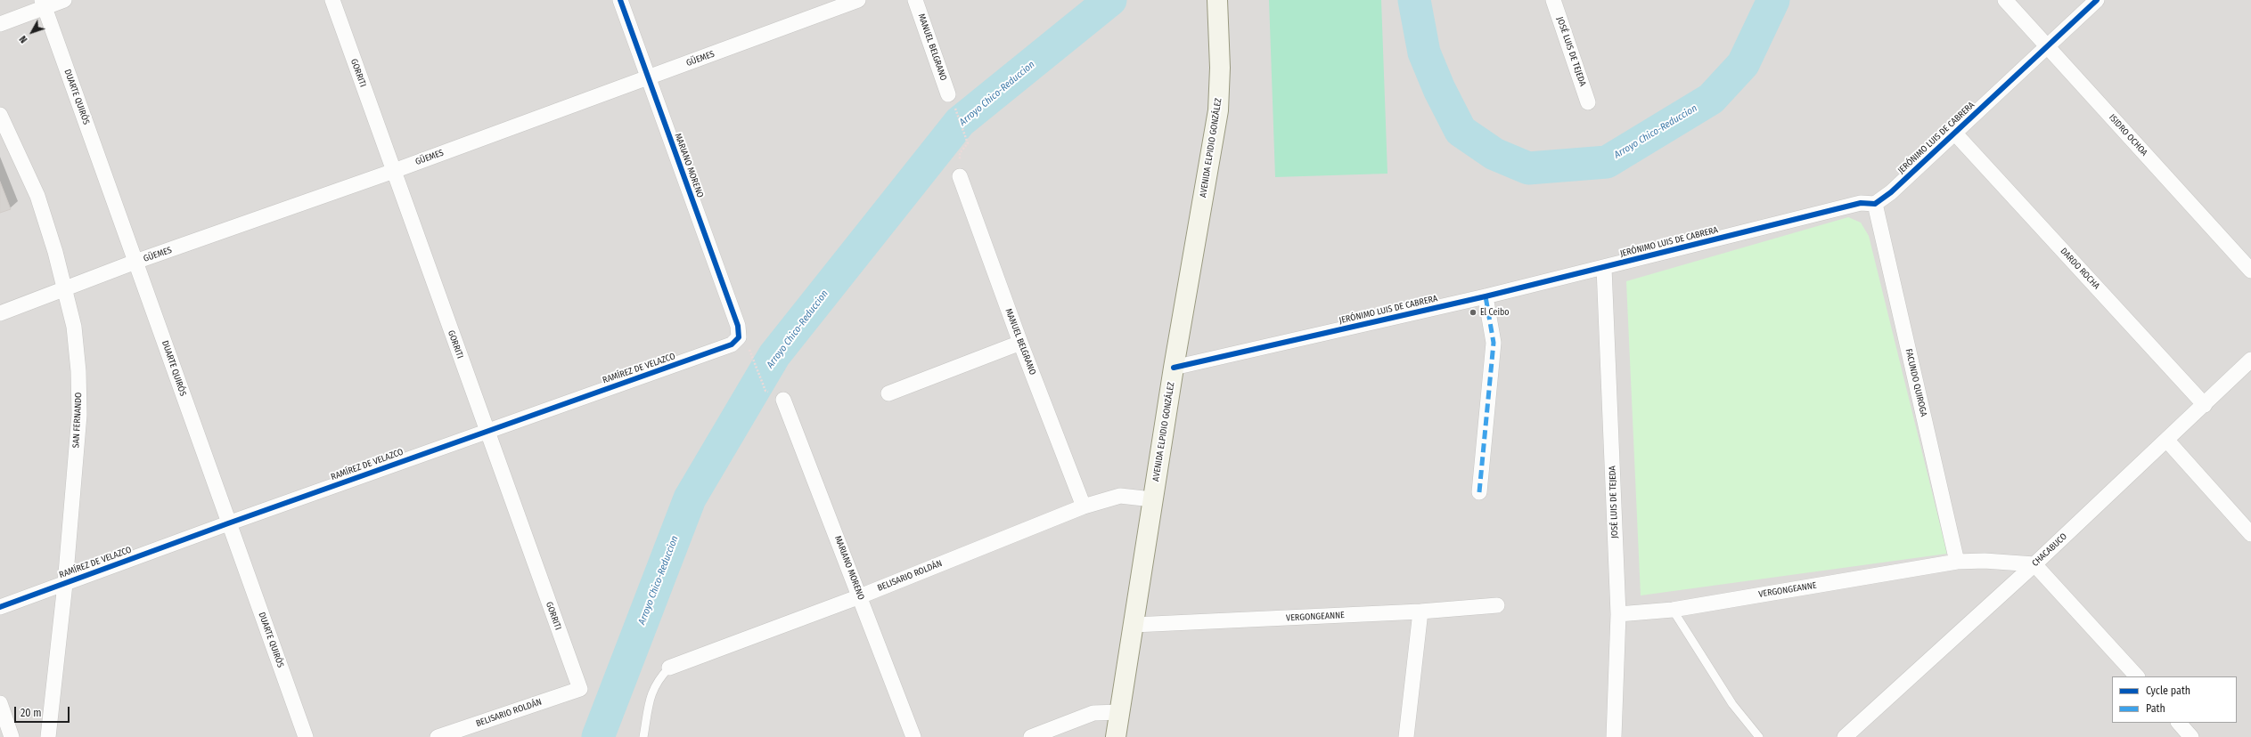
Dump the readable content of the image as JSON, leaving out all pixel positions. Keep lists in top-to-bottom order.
{
  "streets": {
    "main road": ["AVENIDA ELPIDIO GONZÁLEZ"],
    "street": [
      "MANUEL BELGRANO",
      "JOSÉ LUIS DE TEJEDA",
      "GÜEMES",
      "GORRITI",
      "DUARTE QUIRÓS",
      "ISIDRO OCHOA",
      "JERÓNIMO LUIS DE CABRERA",
      "MARIANO MORENO",
      "DARDO ROCHA",
      "RAMÍREZ DE VELAZCO",
      "FACUNDO QUIROGA",
      "SAN FERNANDO",
      "CHACABUCO",
      "BELISARIO ROLDÁN",
      "VERGONGEANNE"
    ]
  },
  "crossings": [
    ["MANUEL BELGRANO", "BELISARIO ROLDÁN"],
    ["JOSÉ LUIS DE TEJEDA", "JERÓNIMO LUIS DE CABRERA"],
    ["JOSÉ LUIS DE TEJEDA", "VERGONGEANNE"],
    ["GÜEMES", "GORRITI"],
    ["GÜEMES", "DUARTE QUIRÓS"],
    ["GÜEMES", "MARIANO MORENO"],
    ["GÜEMES", "SAN FERNANDO"],
    ["GORRITI", "RAMÍREZ DE VELAZCO"],
    ["GORRITI", "BELISARIO ROLDÁN"],
    ["DUARTE QUIRÓS", "RAMÍREZ DE VELAZCO"],
    ["ISIDRO OCHOA", "JERÓNIMO LUIS DE CABRERA"],
    ["JERÓNIMO LUIS DE CABRERA", "AVENIDA ELPIDIO GONZÁLEZ"],
    ["JERÓNIMO LUIS DE CABRERA", "DARDO ROCHA"],
    ["JERÓNIMO LUIS DE CABRERA", "FACUNDO QUIROGA"],
    ["AVENIDA ELPIDIO GONZÁLEZ", "BELISARIO ROLDÁN"],
    ["AVENIDA ELPIDIO GONZÁLEZ", "VERGONGEANNE"],
    ["MARIANO MORENO", "RAMÍREZ DE VELAZCO"],
    ["MARIANO MORENO", "BELISARIO ROLDÁN"],
    ["DARDO ROCHA", "CHACABUCO"],
    ["RAMÍREZ DE VELAZCO", "SAN FERNANDO"],
    ["FACUNDO QUIROGA", "VERGONGEANNE"],
    ["CHACABUCO", "VERGONGEANNE"]
  ],
  "water": ["Arroyo Chico-Reduccion"],
  "places": ["El Ceibo"],
  "legend": ["Cycle path", "Path"],
  "scale_bar": "20 m",
  "north": "bottom left"
}
